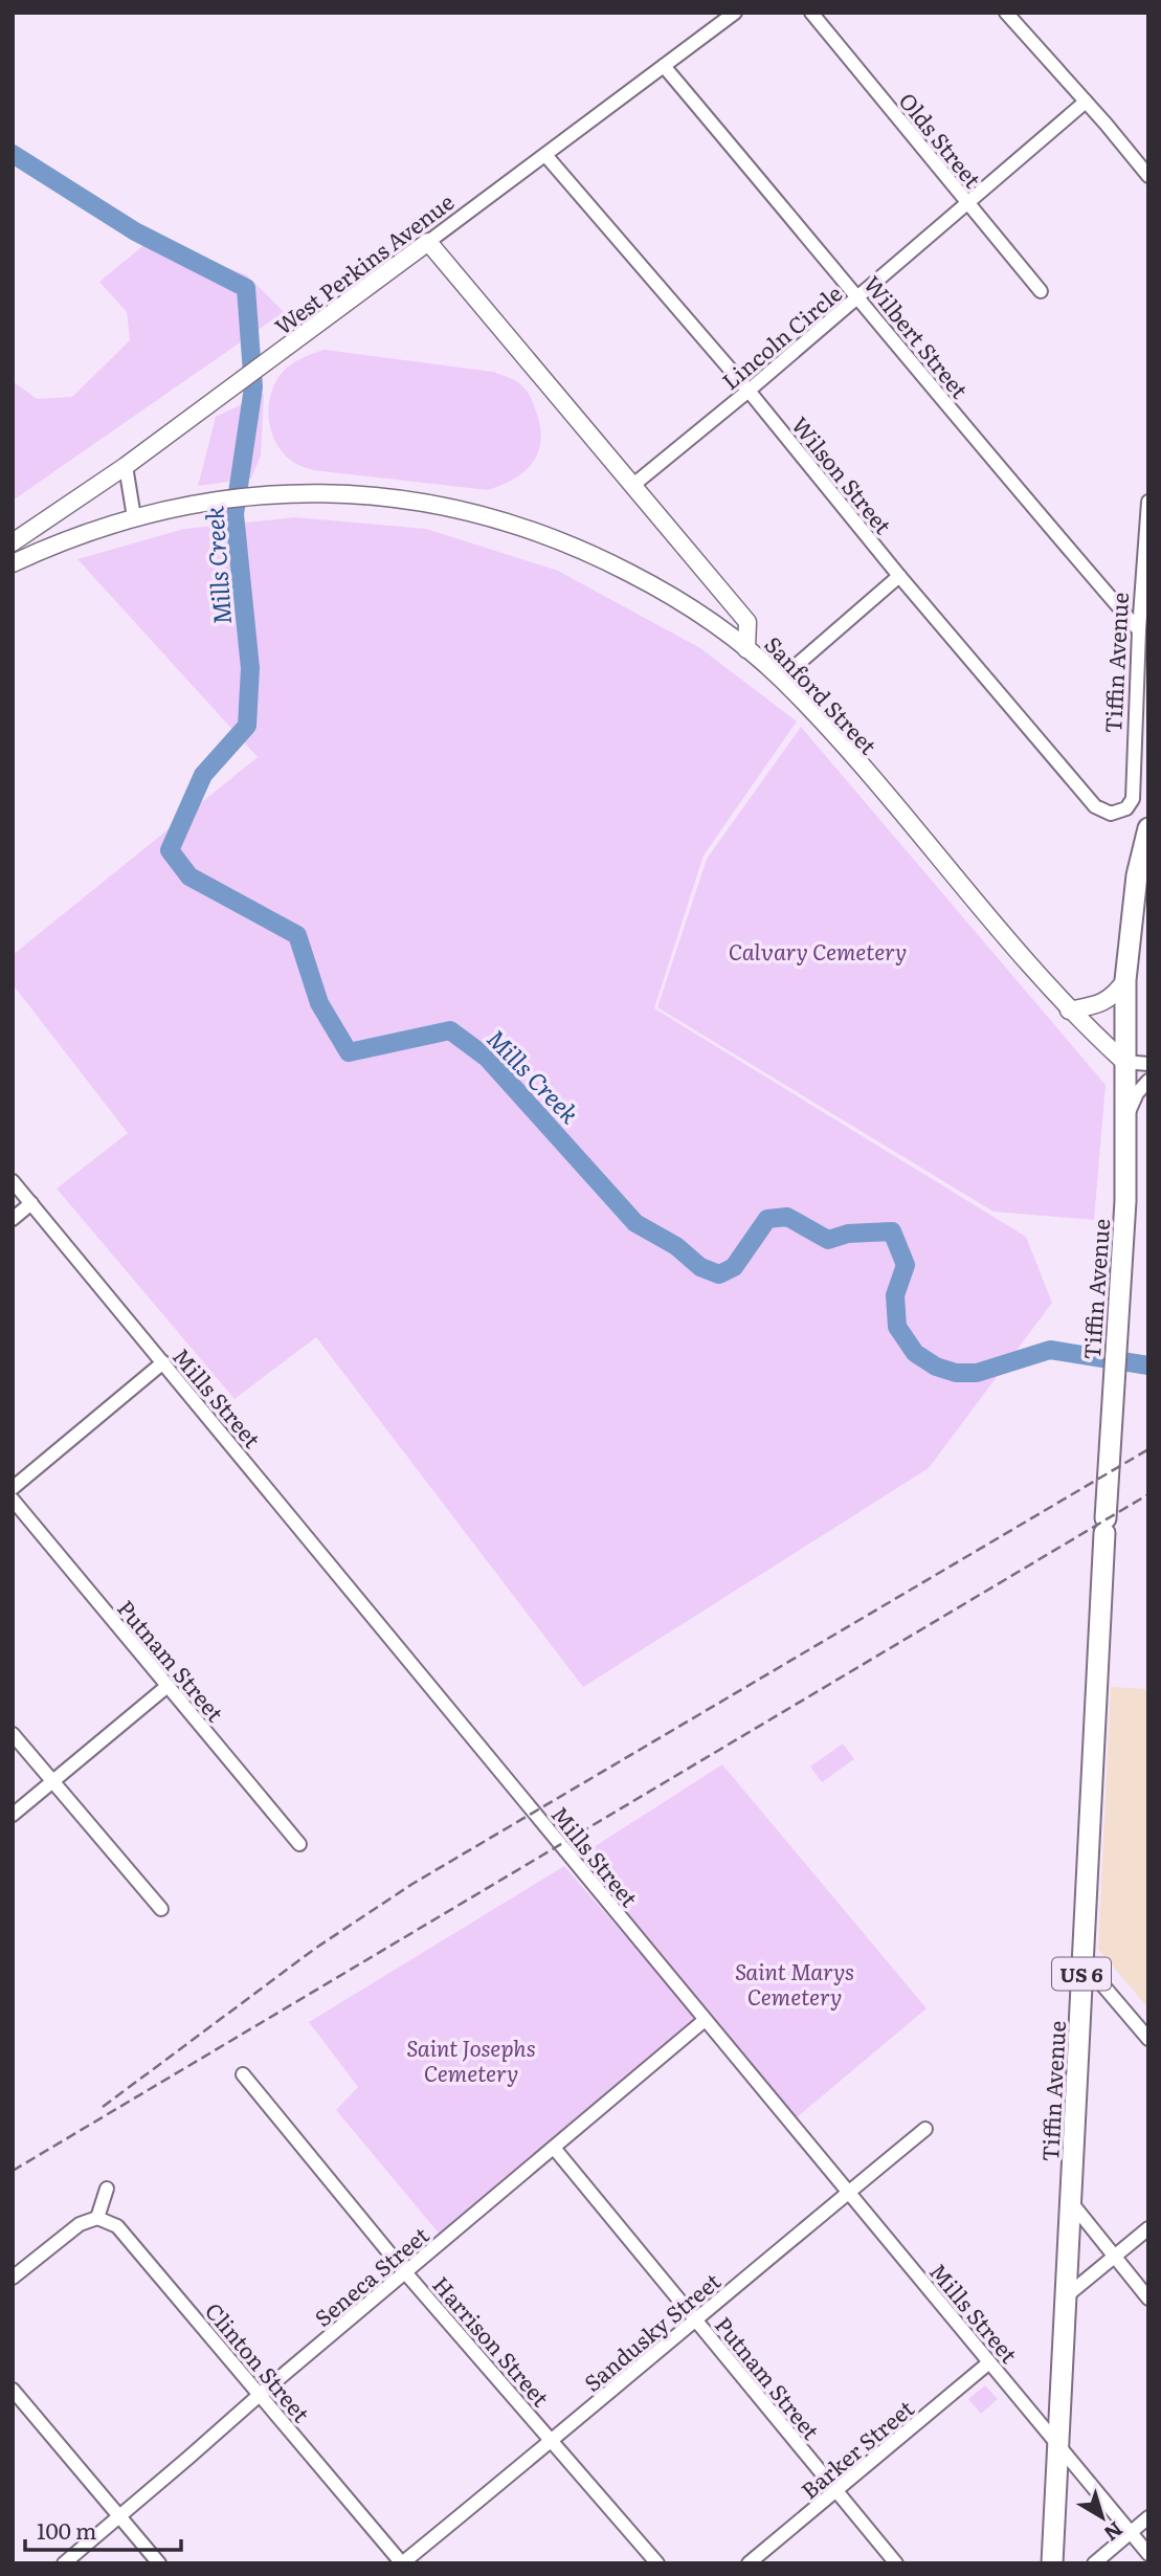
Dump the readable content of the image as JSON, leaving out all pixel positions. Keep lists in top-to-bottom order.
{
  "streets": {
    "main road": [
      "West Perkins Avenue",
      "Tiffin Avenue",
      "Sanford Street",
      "US 6"
    ],
    "street": [
      "Olds Street",
      "Lincoln Circle",
      "Wilbert Street",
      "Wilson Street",
      "Mills Street",
      "Putnam Street",
      "Seneca Street",
      "Sandusky Street",
      "Harrison Street",
      "Clinton Street",
      "Barker Street"
    ]
  },
  "crossings": [
    ["Olds Street", "Lincoln Circle"],
    ["West Perkins Avenue", "Wilbert Street"],
    ["West Perkins Avenue", "Wilson Street"],
    ["West Perkins Avenue", "Sanford Street"],
    ["Lincoln Circle", "Wilbert Street"],
    ["Lincoln Circle", "Wilson Street"],
    ["Lincoln Circle", "Sanford Street"],
    ["Wilbert Street", "Tiffin Avenue"],
    ["Wilson Street", "Tiffin Avenue"],
    ["Tiffin Avenue", "Sanford Street"],
    ["Tiffin Avenue", "Mills Street"],
    ["Tiffin Avenue", "US 6"],
    ["Sanford Street", "US 6"],
    ["Mills Street", "Seneca Street"],
    ["Mills Street", "Sandusky Street"],
    ["Mills Street", "Barker Street"],
    ["Putnam Street", "Seneca Street"],
    ["Putnam Street", "Sandusky Street"],
    ["Putnam Street", "Barker Street"],
    ["Seneca Street", "Harrison Street"],
    ["Seneca Street", "Clinton Street"],
    ["Sandusky Street", "Harrison Street"],
    ["Sandusky Street", "Clinton Street"]
  ],
  "water": ["Mills Creek"],
  "parks": ["Calvary Cemetery", "Saint Marys Cemetery", "Saint Josephs Cemetery"],
  "scale_bar": "100 m",
  "north": "bottom right"
}
